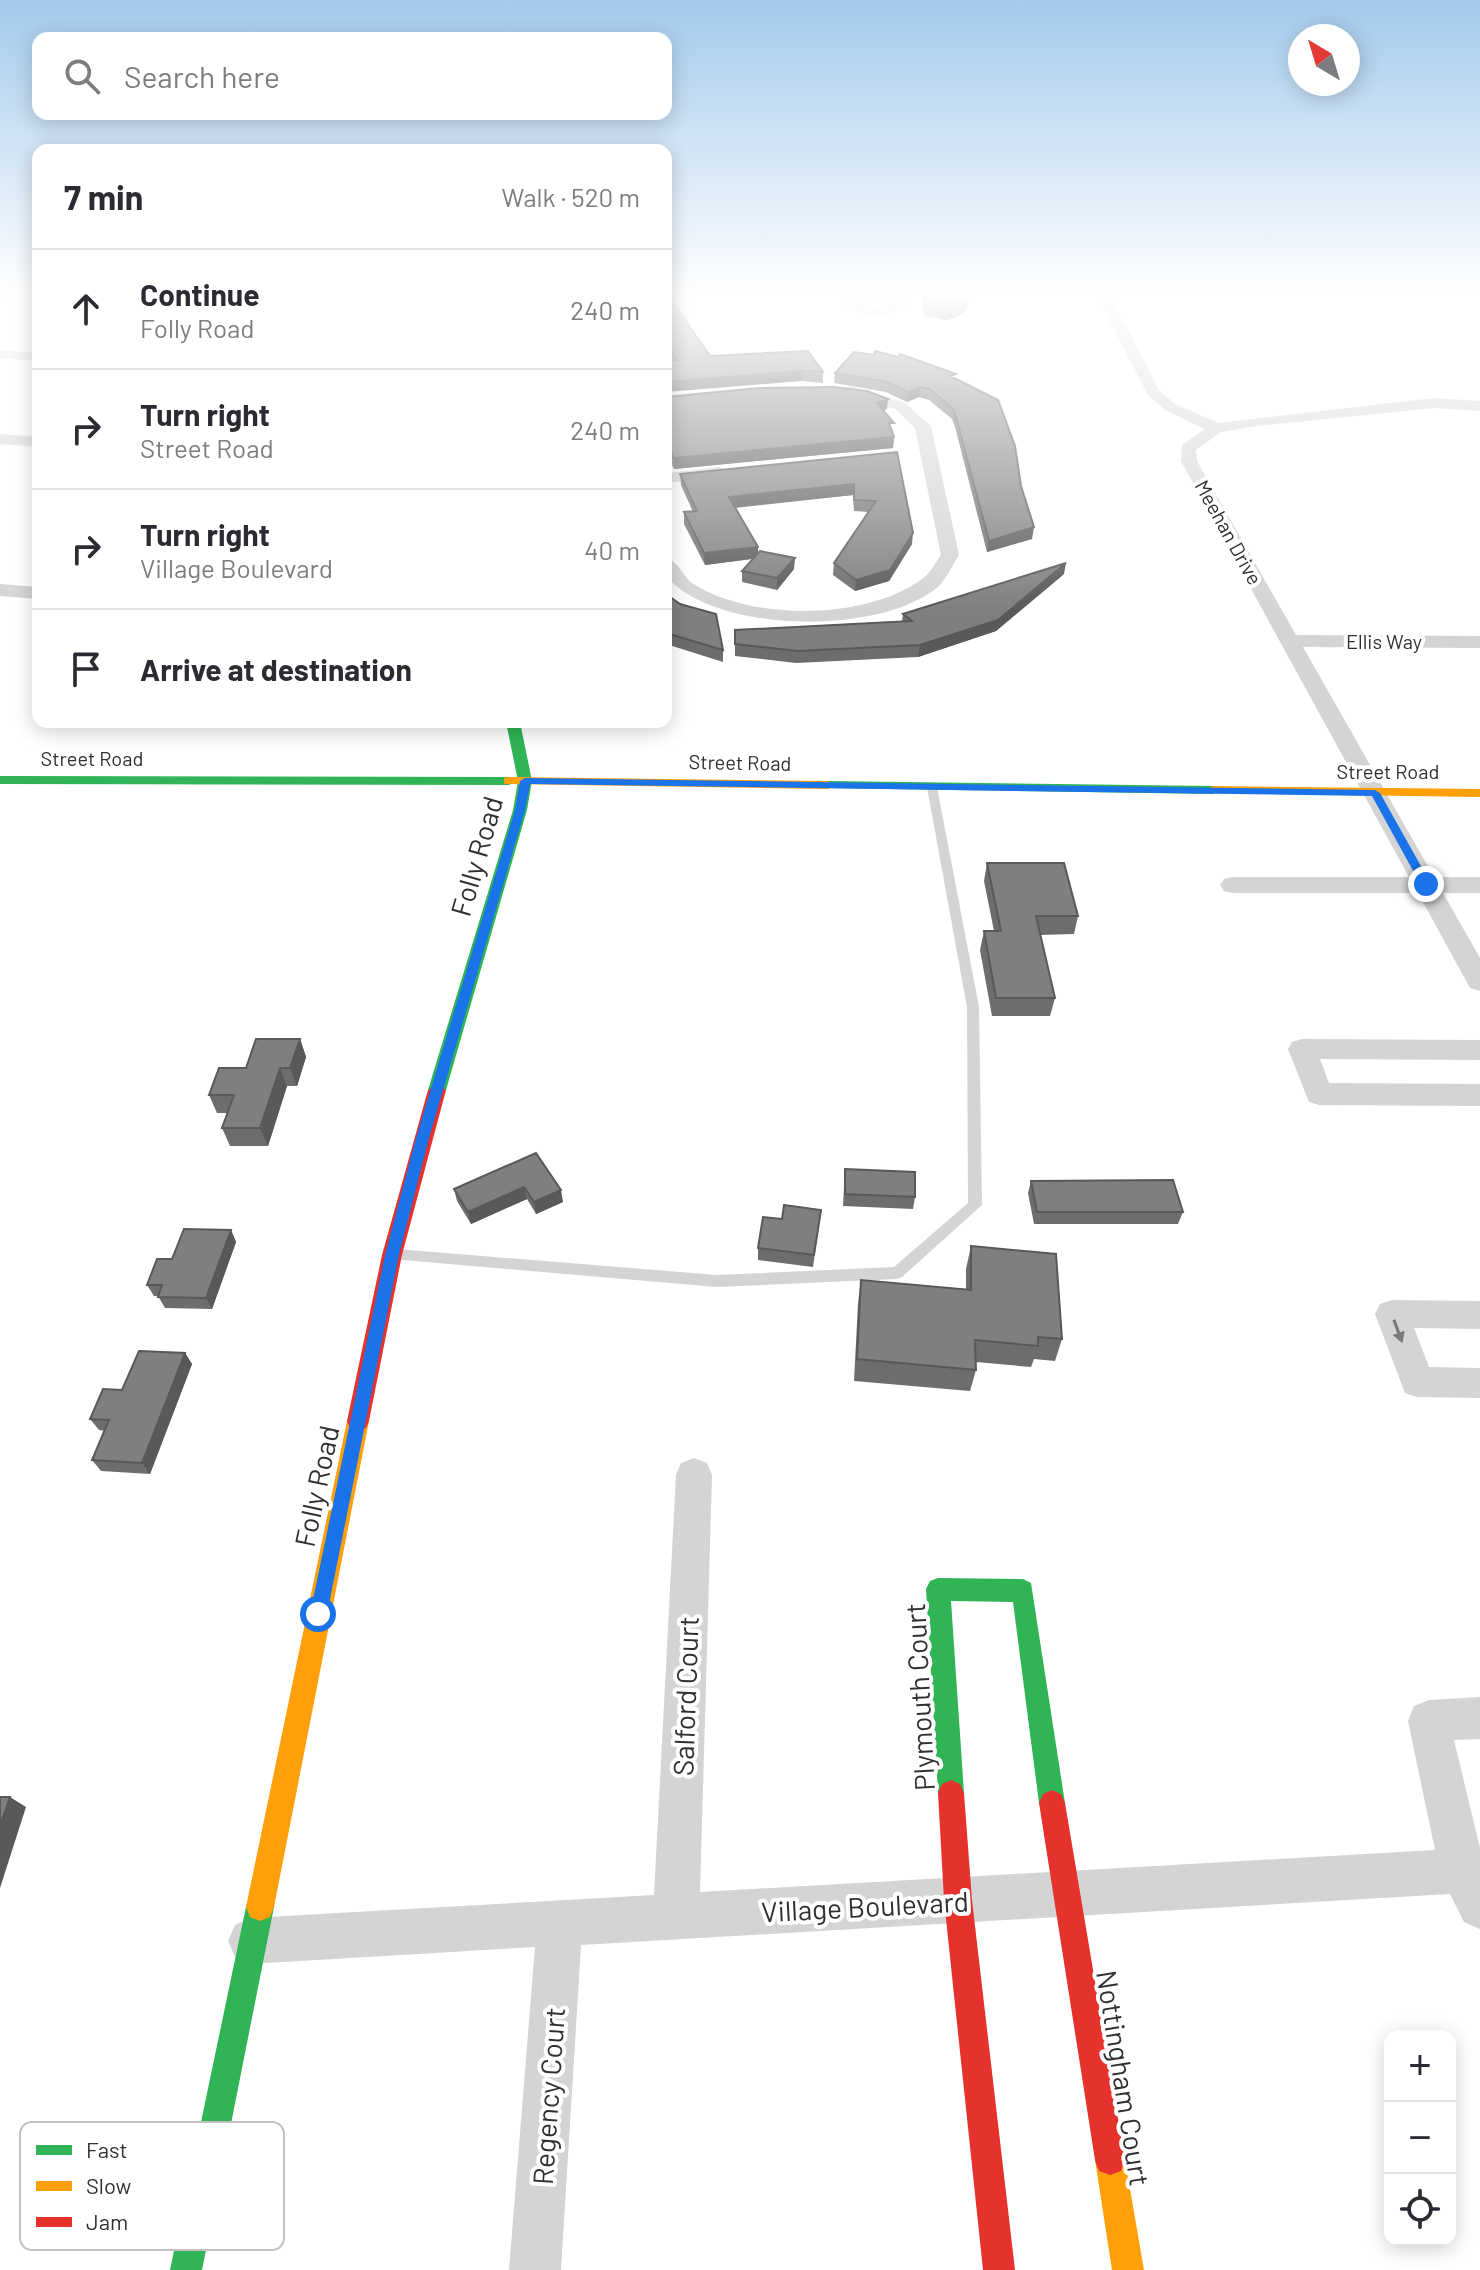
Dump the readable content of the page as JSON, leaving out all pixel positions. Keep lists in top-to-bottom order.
{
  "streets": {
    "street": [
      "Meehan Drive",
      "Ellis Way",
      "Street Road",
      "Folly Road",
      "Salford Court",
      "Plymouth Court",
      "Village Boulevard",
      "Nottingham Court",
      "Regency Court"
    ]
  },
  "crossings": [
    ["Meehan Drive", "Ellis Way"],
    ["Meehan Drive", "Street Road"],
    ["Street Road", "Folly Road"],
    ["Folly Road", "Village Boulevard"],
    ["Salford Court", "Village Boulevard"],
    ["Plymouth Court", "Village Boulevard"],
    ["Plymouth Court", "Nottingham Court"],
    ["Village Boulevard", "Nottingham Court"],
    ["Village Boulevard", "Regency Court"]
  ],
  "legend": ["Fast", "Slow", "Jam"],
  "north": "top left",
  "page": {
    "search": "Search here",
    "heading": ["7 min", "Walk · 520 m"],
    "list": [
      ["Continue", "Folly Road", "240 m"],
      ["Turn right", "Street Road", "240 m"],
      ["Turn right", "Village Boulevard", "40 m"],
      "Arrive at destination"
    ],
    "map_buttons": ["+", "−"]
  }
}
